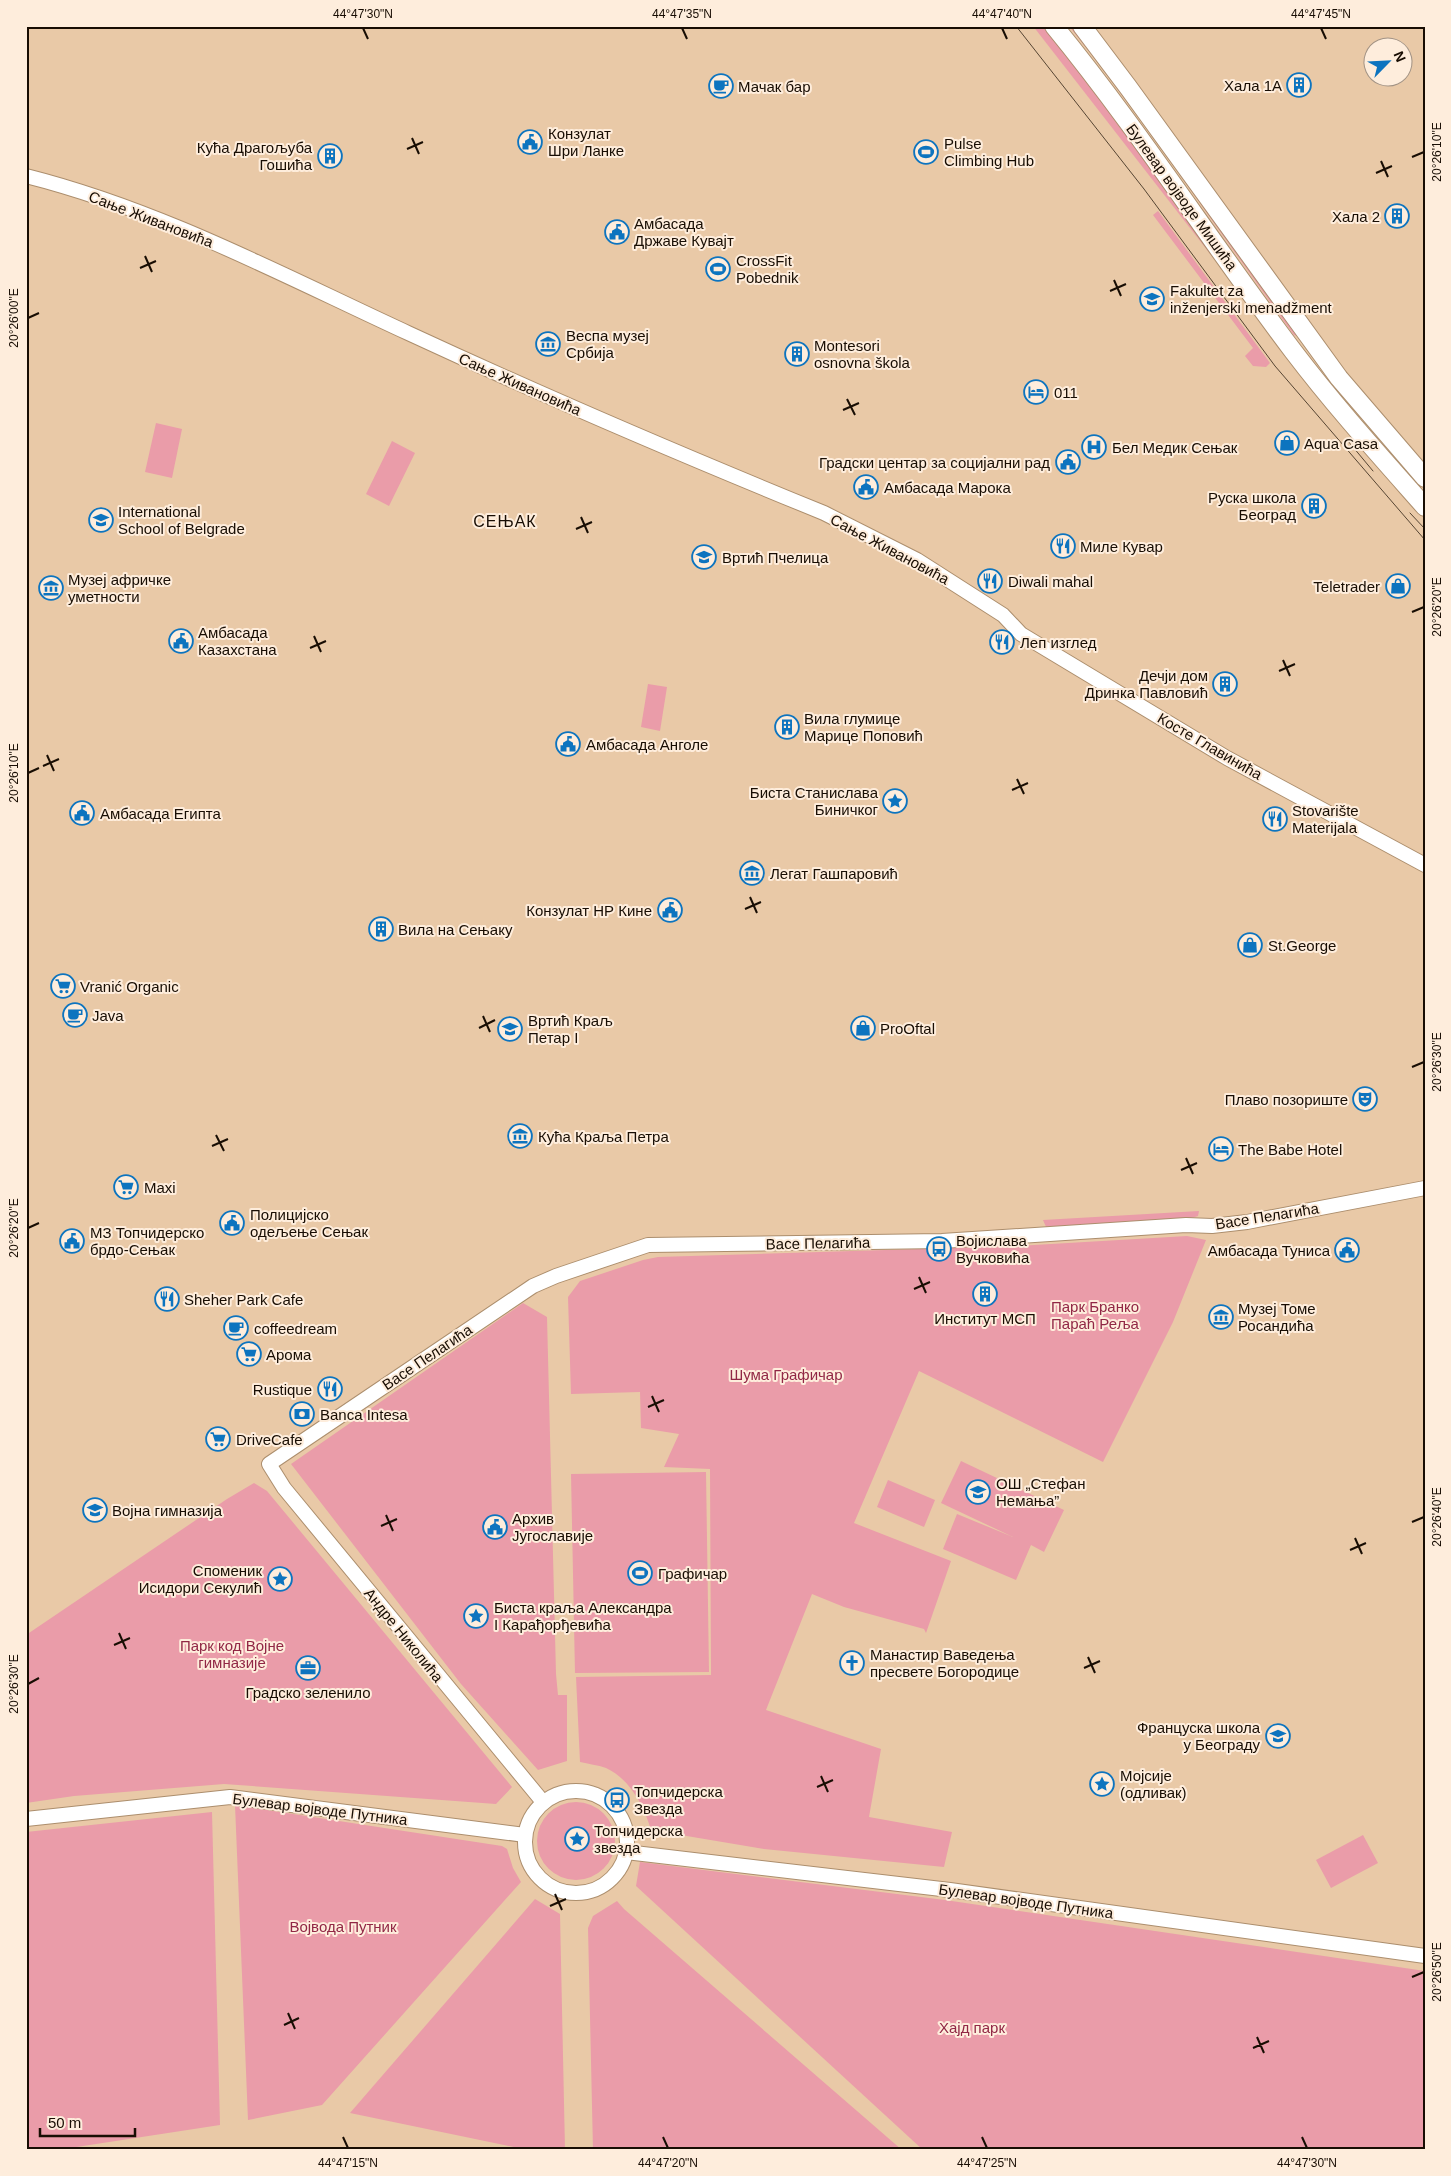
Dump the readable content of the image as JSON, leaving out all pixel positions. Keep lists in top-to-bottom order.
{
  "streets": {
    "main road": ["Булевар војводе Мишића"],
    "street": [
      "Сање Живановића",
      "Косте Главинића",
      "Васе Пелагића",
      "Андре Николића",
      "Булевар војводе Путника"
    ]
  },
  "crossings": [
    ["Сање Живановића", "Косте Главинића"],
    ["Васе Пелагића", "Андре Николића"],
    ["Андре Николића", "Булевар војводе Путника"]
  ],
  "districts": ["СЕЊАК"],
  "parks": [
    "Парк Бранко Параћ Реља",
    "Шума Графичар",
    "Парк код Војне гимназије",
    "Војвода Путник",
    "Хајд парк"
  ],
  "places": {
    "building": [
      "Хала 1А",
      "Кућа Драгољуба Гошића",
      "Хала 2",
      "Montesori osnovna škola",
      "Руска школа Београд",
      "Дечји дом Дринка Павловић",
      "Вила глумице Марице Поповић",
      "Вила на Сењаку",
      "Институт МСП"
    ],
    "cafe": ["Мачак бар", "Java", "coffeedream"],
    "public building": [
      "Конзулат Шри Ланке",
      "Амбасада Државе Кувајт",
      "Градски центар за социјални рад",
      "Амбасада Марока",
      "Амбасада Казахстана",
      "Амбасада Анголе",
      "Амбасада Египта",
      "Конзулат НР Кине",
      "Полицијско одељење Сењак",
      "МЗ Топчидерско брдо-Сењак",
      "Амбасада Туниса",
      "Архив Југославије"
    ],
    "sports": ["Pulse Climbing Hub", "CrossFit Pobednik", "Графичар"],
    "school or university": [
      "Fakultet za inženjerski menadžment",
      "International School of Belgrade",
      "Вртић Пчелица",
      "Вртић Краљ Петар I",
      "ОШ „Стефан Немања”",
      "Војна гимназија",
      "Француска школа у Београду"
    ],
    "museum": [
      "Веспа музеј Србија",
      "Музеј афричке уметности",
      "Легат Гашпаровић",
      "Кућа Краља Петра",
      "Музеј Томе Росандића"
    ],
    "hotel": ["011", "The Babe Hotel"],
    "shop": [
      "Aqua Casa",
      "Teletrader",
      "St.George",
      "ProOftal"
    ],
    "hospital": ["Бел Медик Сењак"],
    "restaurant": [
      "Миле Кувар",
      "Diwali mahal",
      "Леп изглед",
      "Stovarište Materijala",
      "Sheher Park Cafe",
      "Rustique"
    ],
    "place": [
      "Биста Станислава Биничког",
      "Споменик Исидори Секулић",
      "Биста краља Александра I Карађорђевића",
      "Мојсије (одливак)",
      "Топчидерска звезда"
    ],
    "supermarket": [
      "Vranić Organic",
      "Maxi",
      "Арома",
      "DriveCafe"
    ],
    "theatre": ["Плаво позориште"],
    "bus stop": ["Војислава Вучковића", "Топчидерска Звезда"],
    "bank": ["Banca Intesa"],
    "church": ["Манастир Ваведења пресвете Богородице"],
    "office": ["Градско зеленило"]
  },
  "scale_bar": "50 m",
  "north": "top right",
  "coordinates": [
    "44°47'30\"N",
    "44°47'35\"N",
    "44°47'40\"N",
    "44°47'45\"N",
    "20°26'10\"E",
    "20°26'00\"E",
    "20°26'20\"E",
    "20°26'30\"E",
    "20°26'40\"E",
    "20°26'50\"E",
    "44°47'15\"N",
    "44°47'20\"N",
    "44°47'25\"N"
  ]
}
